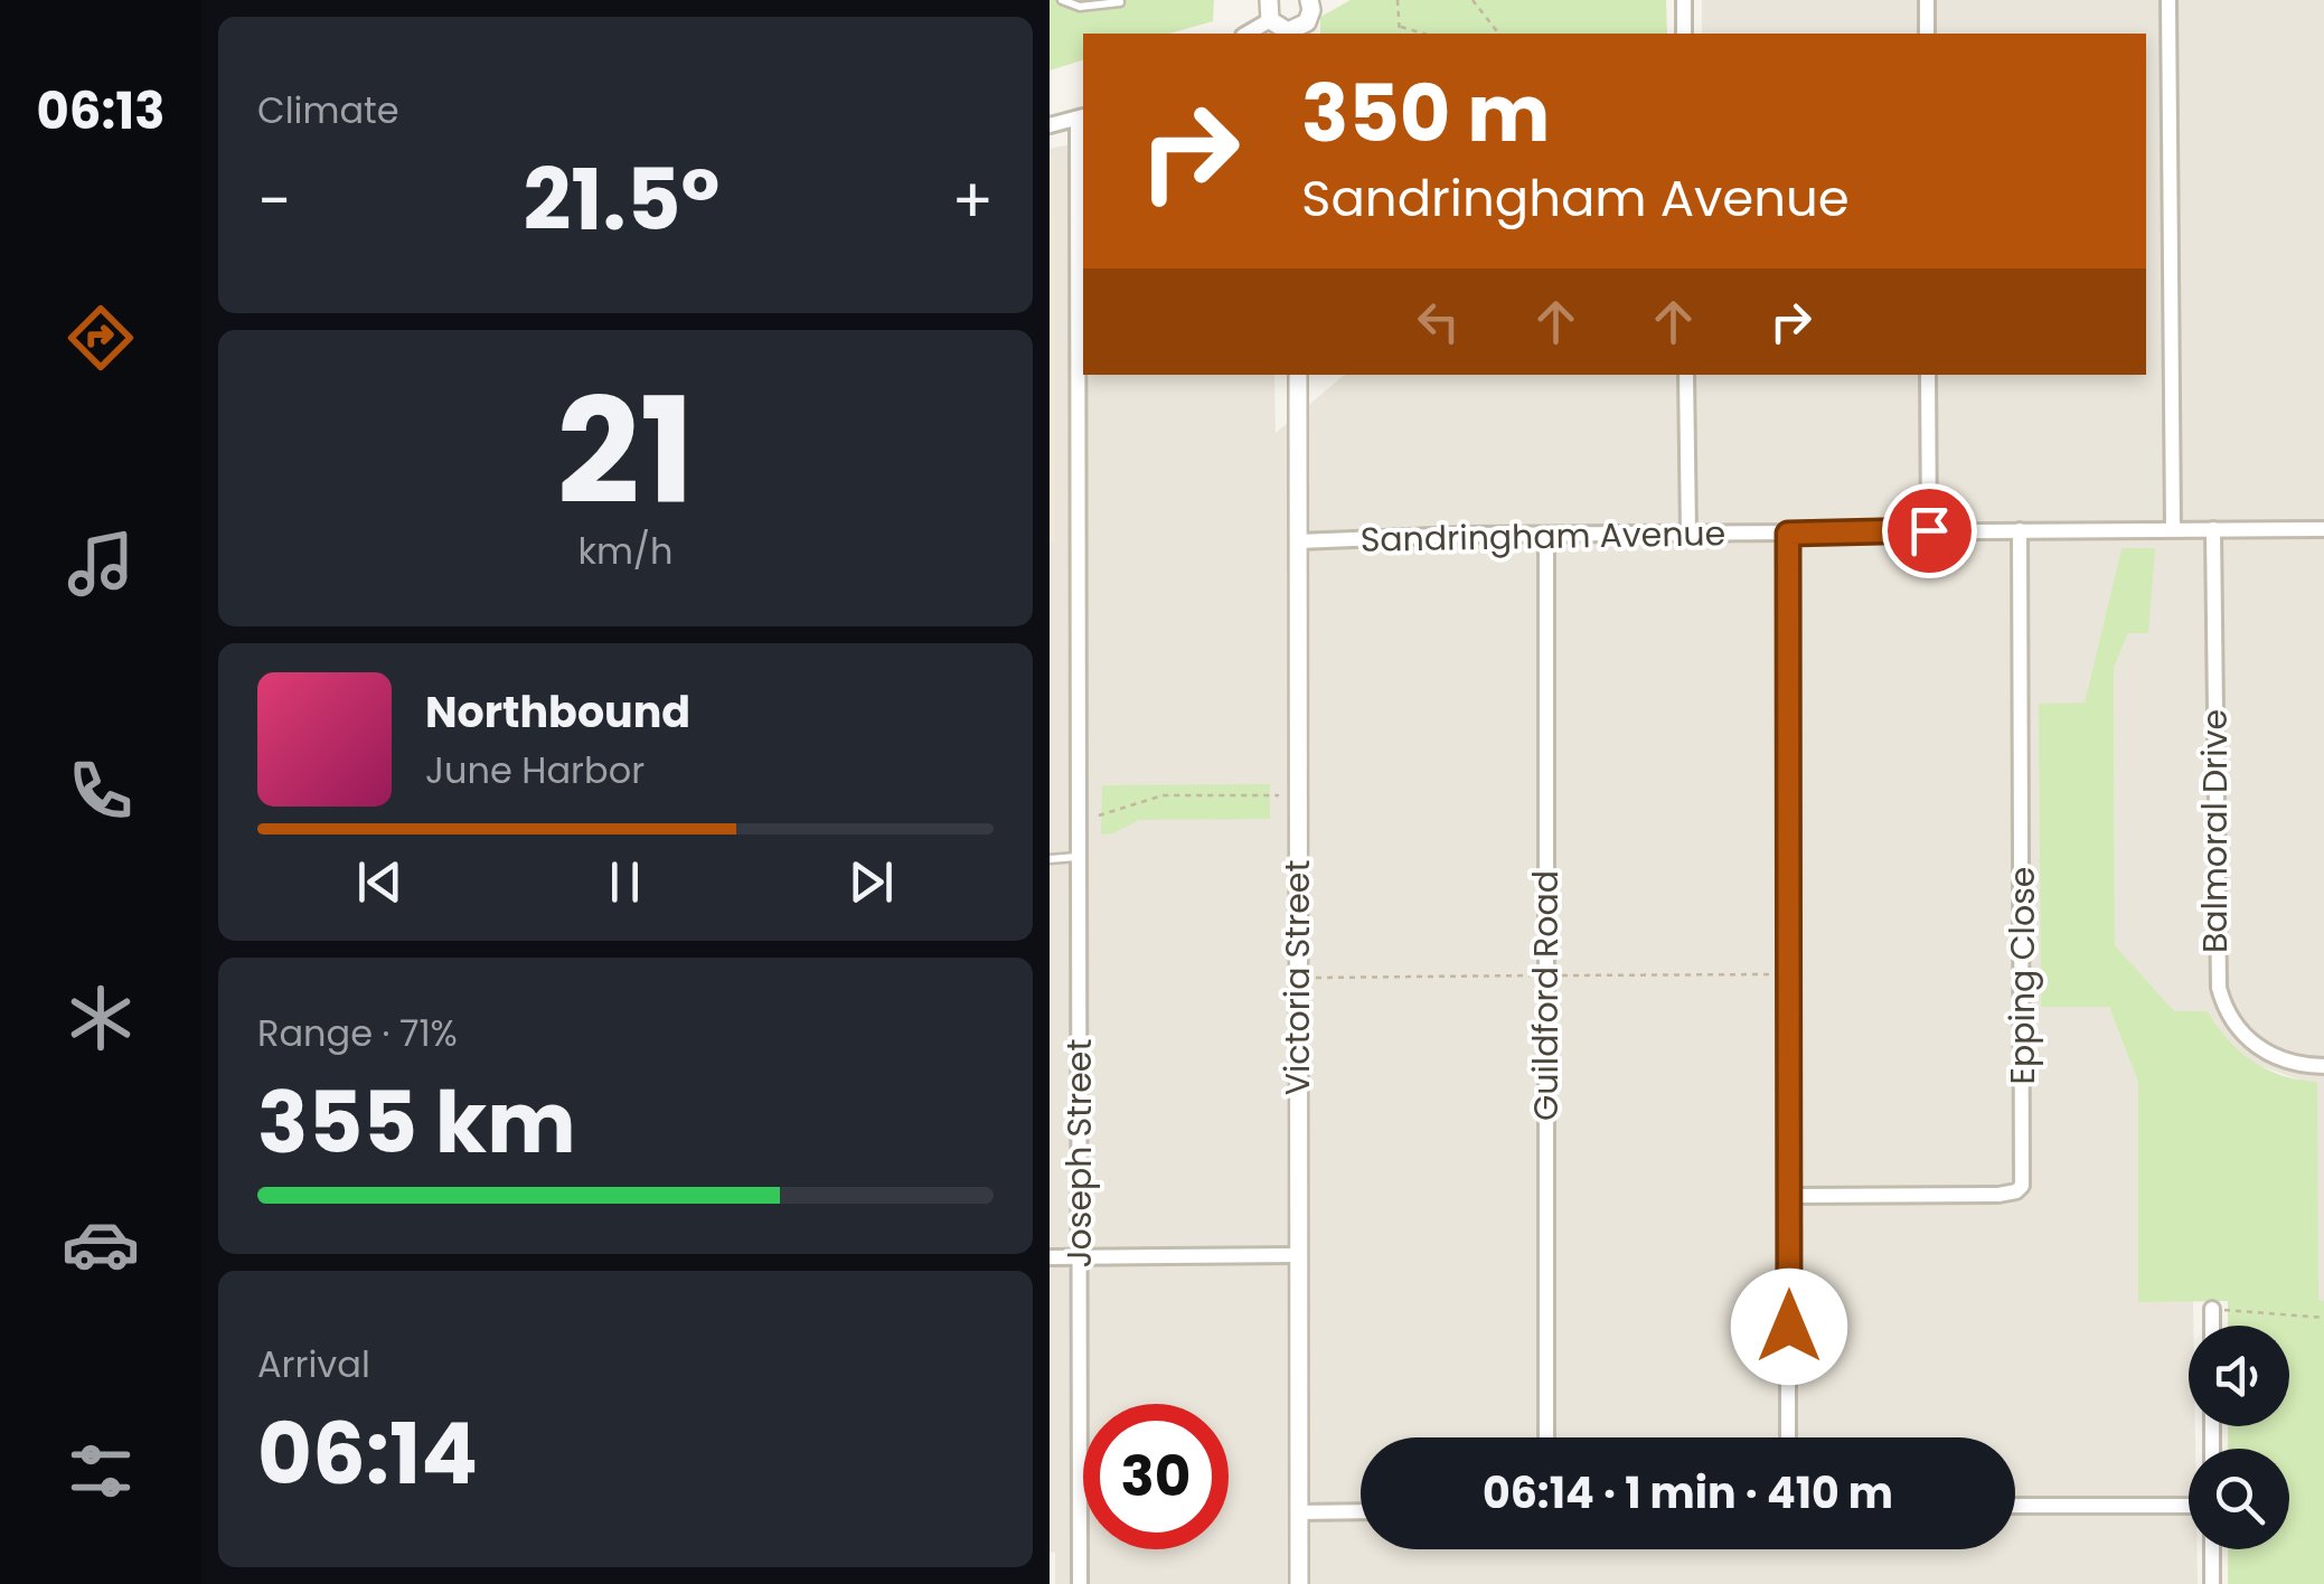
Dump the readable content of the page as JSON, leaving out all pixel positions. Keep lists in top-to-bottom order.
{
  "streets": {
    "street": [
      "Sandringham Avenue",
      "Balmoral Drive",
      "Epping Close",
      "Victoria Street",
      "Guildford Road",
      "Joseph Street"
    ]
  },
  "crossings": [
    ["Sandringham Avenue", "Balmoral Drive"],
    ["Sandringham Avenue", "Epping Close"],
    ["Sandringham Avenue", "Victoria Street"],
    ["Sandringham Avenue", "Guildford Road"]
  ],
  "page": {
    "tabs": "06:13",
    "tile": [
      "Climate",
      ["21", "km/h"],
      ["Range · 71%", "355 km"],
      ["Arrival", "06:14"]
    ],
    "turn": ["350 m", "Sandringham Avenue"],
    "heat": ["−", "21.5°", "+"],
    "song": ["Northbound", "June Harbor"],
    "limit": "30",
    "trip": "06:14 · 1 min · 410 m"
  }
}
